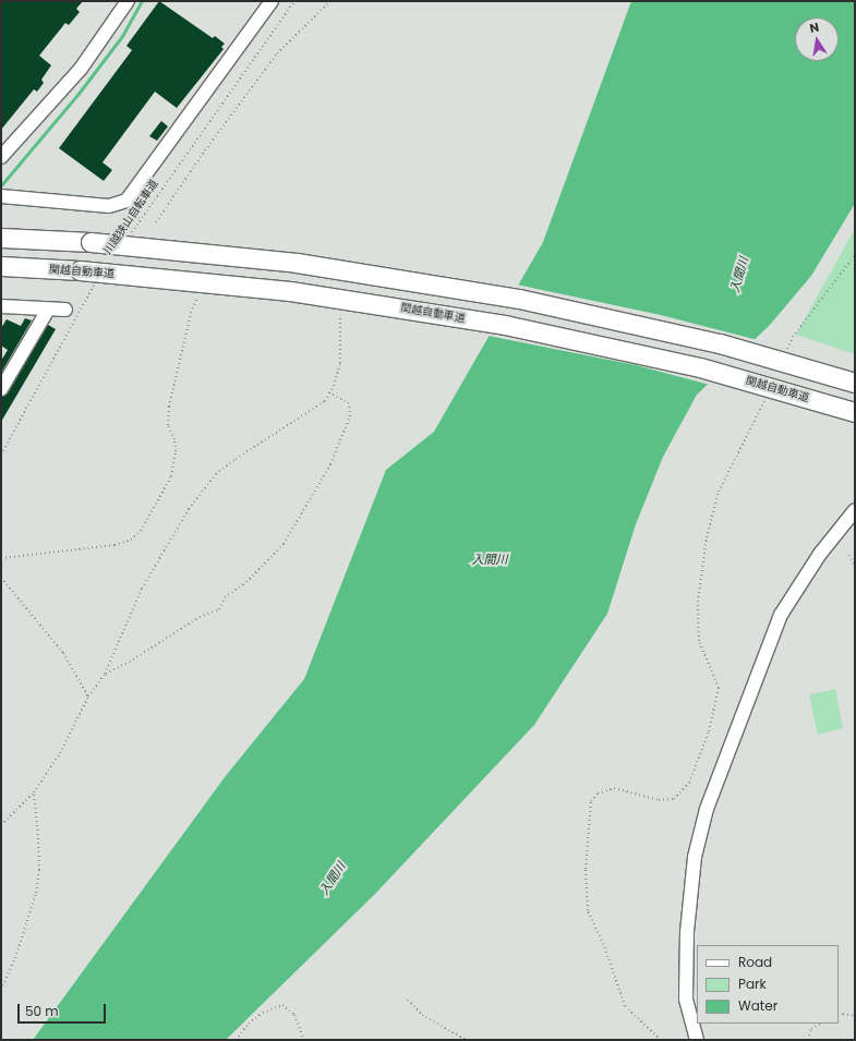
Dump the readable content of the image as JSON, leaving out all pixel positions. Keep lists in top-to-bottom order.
{
  "streets": {
    "highway": ["関越自動車道"],
    "path": ["川越狭山自転車道"]
  },
  "water": ["入間川"],
  "legend": ["Road", "Park", "Water"],
  "scale_bar": "50 m",
  "north": "top"
}
